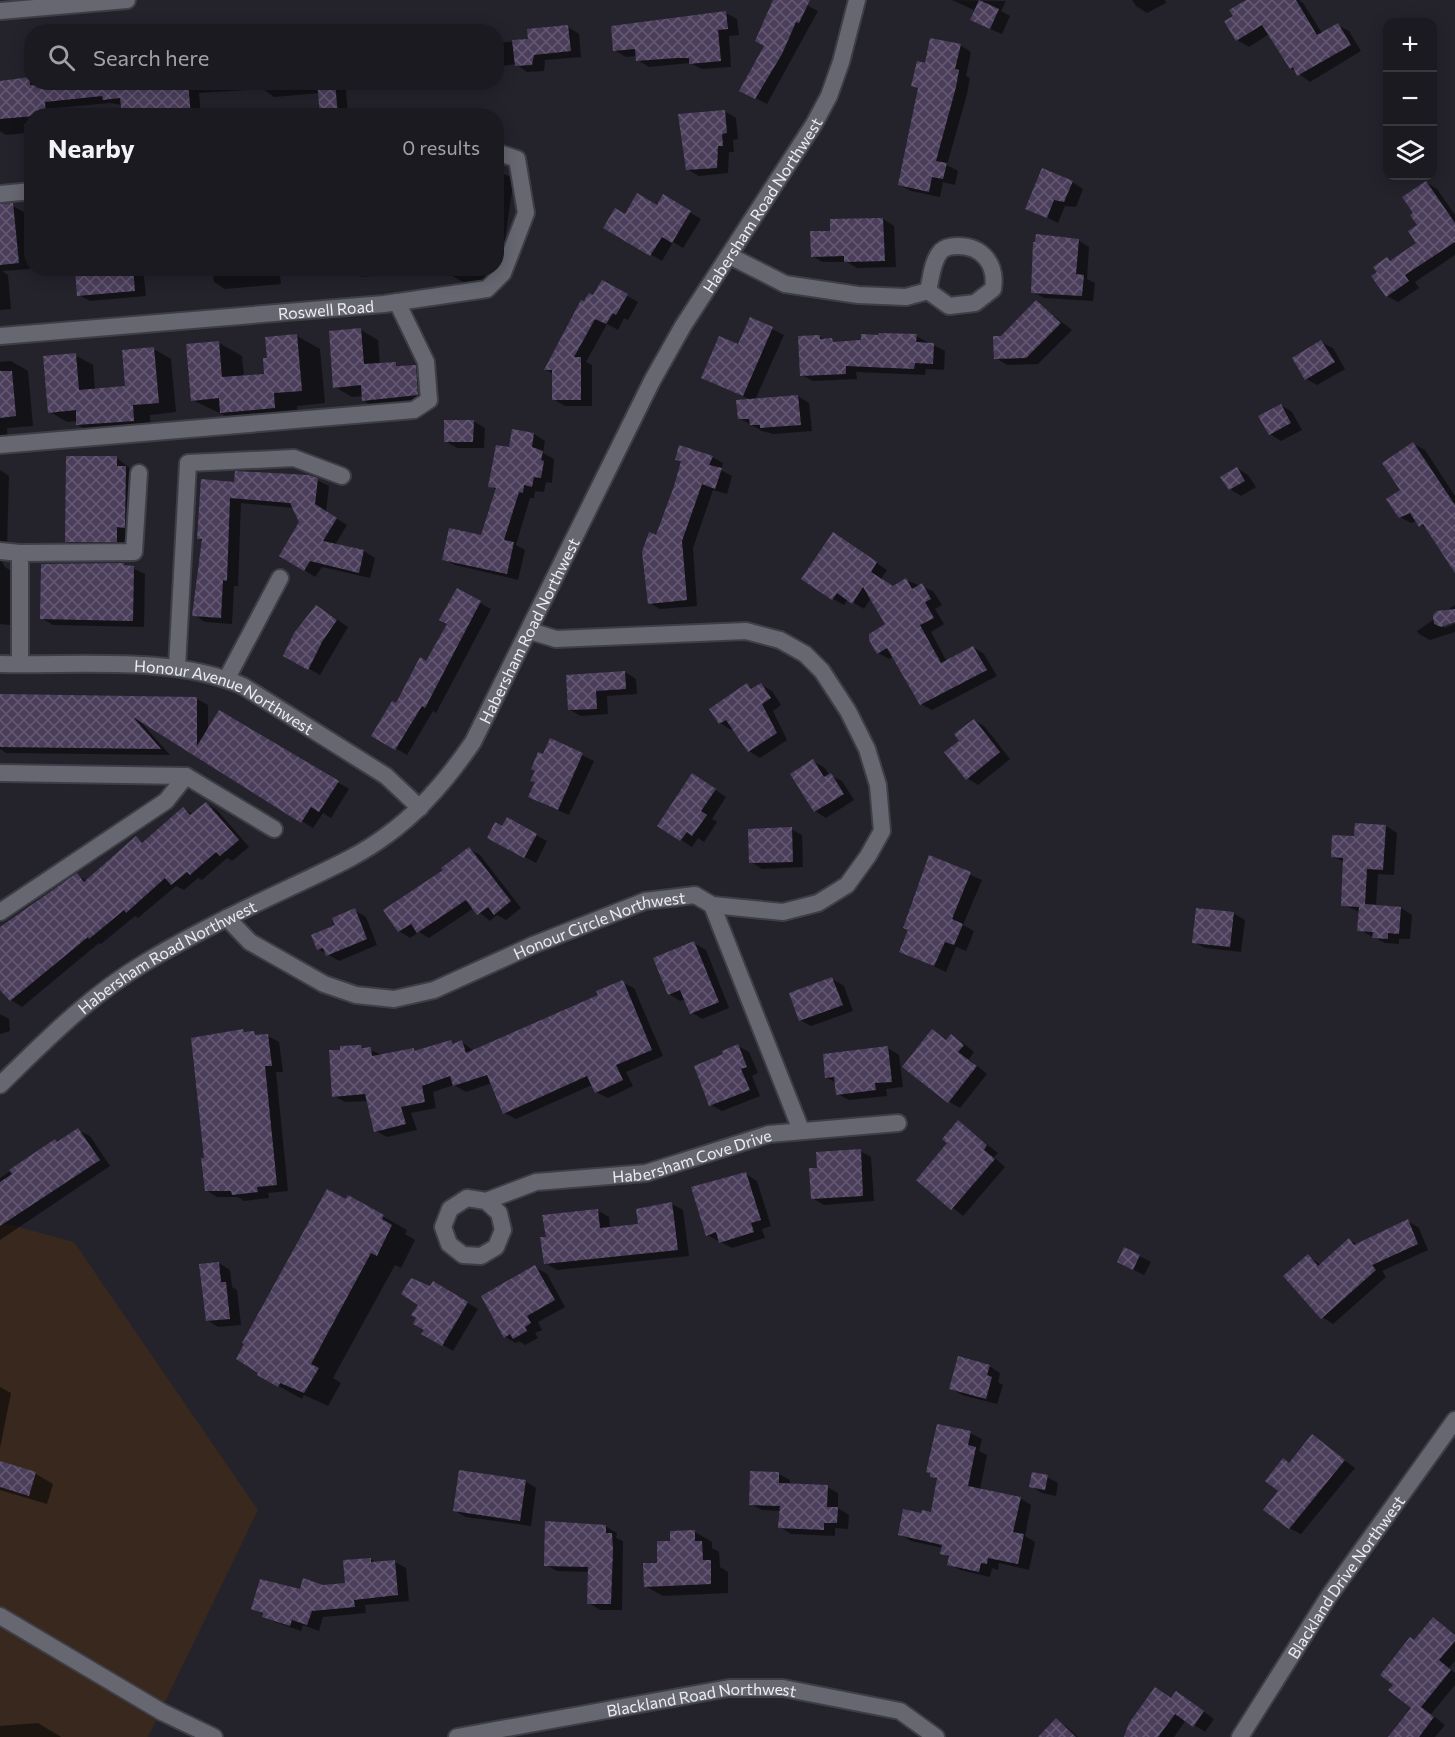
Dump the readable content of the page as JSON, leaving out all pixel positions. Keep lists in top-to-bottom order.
{
  "streets": {
    "street": [
      "Habersham Road Northwest",
      "Roswell Road",
      "Honour Avenue Northwest",
      "Honour Circle Northwest",
      "Habersham Cove Drive",
      "Blackland Drive Northwest",
      "Blackland Road Northwest"
    ]
  },
  "crossings": [
    ["Habersham Road Northwest", "Honour Avenue Northwest"],
    ["Habersham Road Northwest", "Honour Circle Northwest"]
  ],
  "page": {
    "map_buttons": ["+", "−"],
    "search": "Search here",
    "heading": ["Nearby", "0 results"]
  }
}
